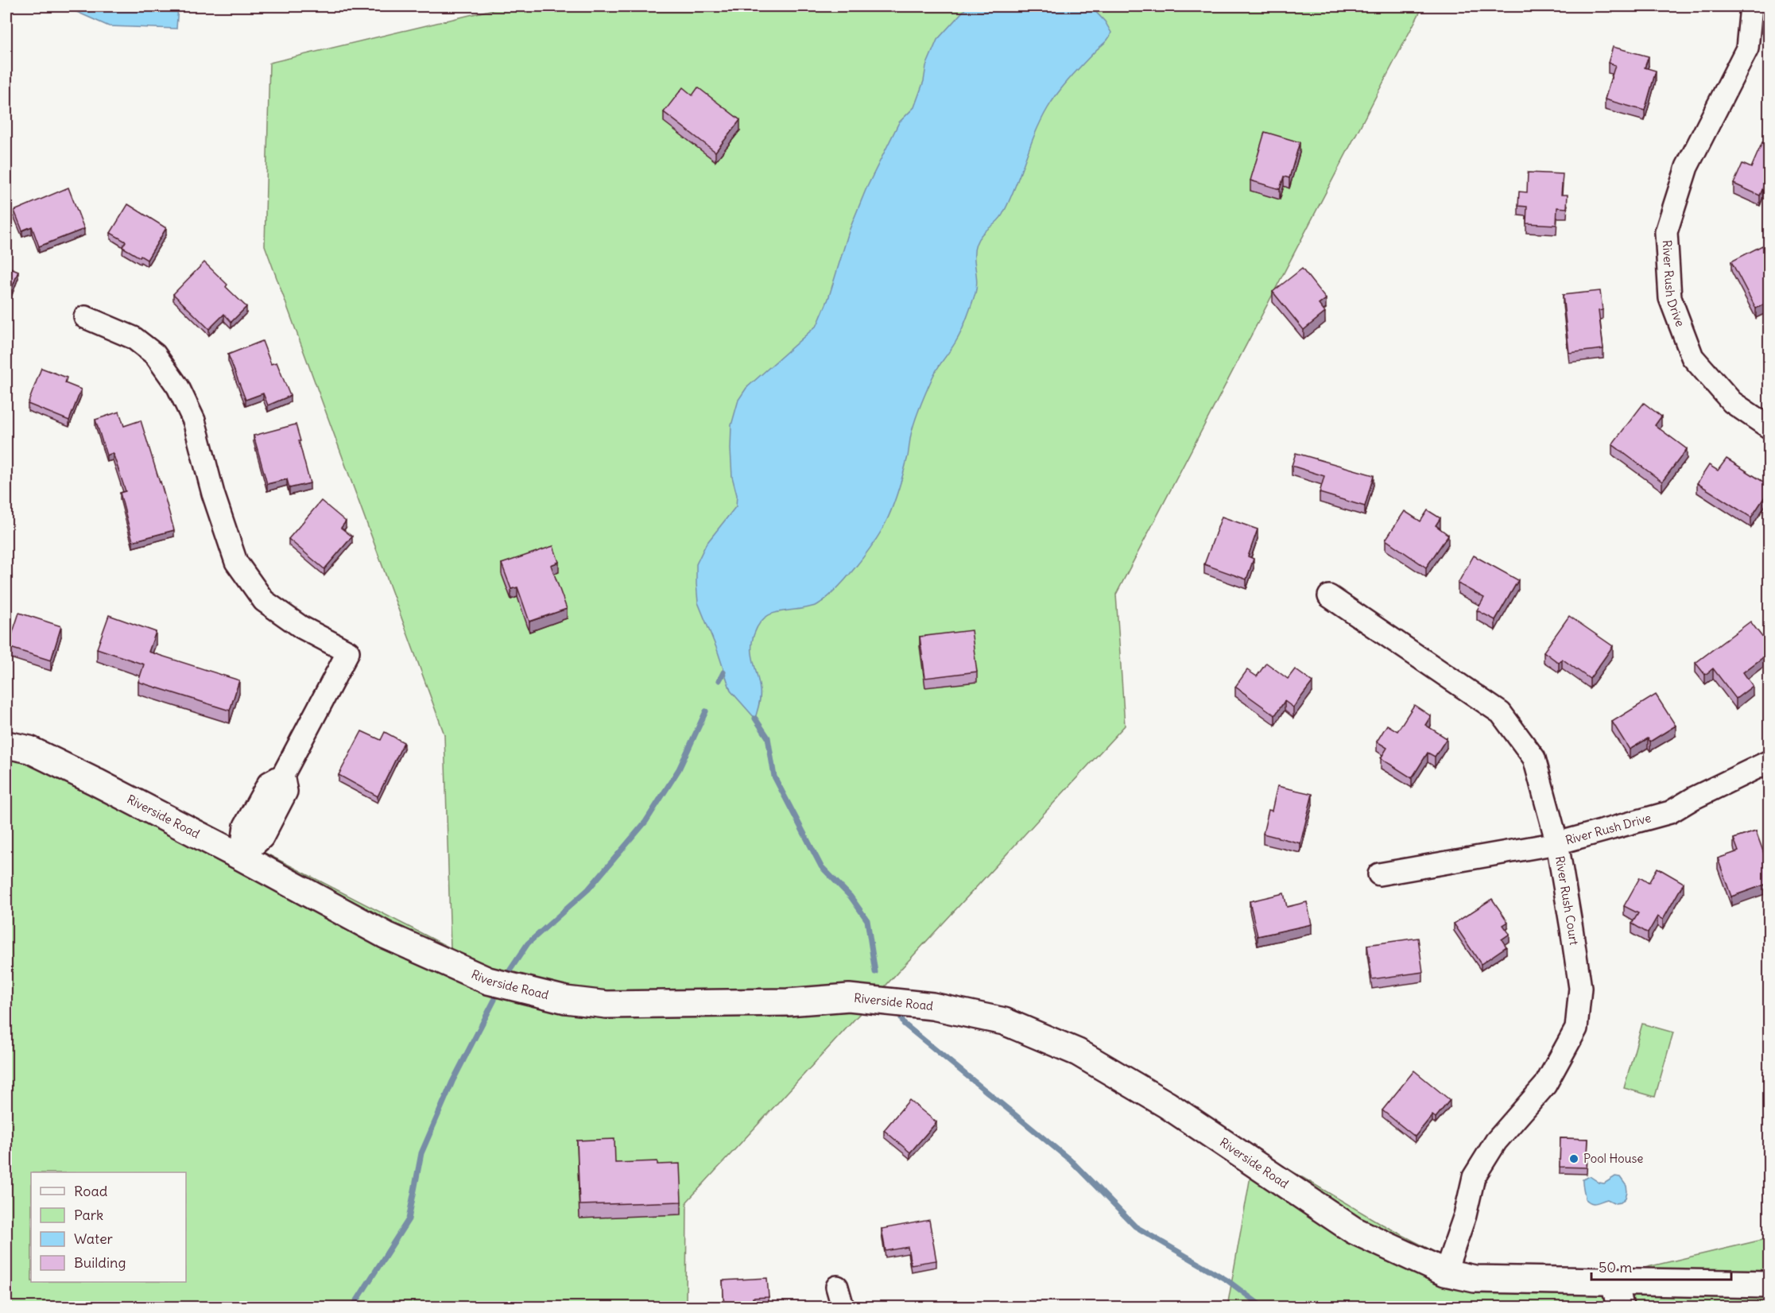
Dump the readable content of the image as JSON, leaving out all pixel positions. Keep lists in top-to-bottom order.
{
  "streets": {
    "street": ["River Rush Drive", "Riverside Road", "River Rush Court"]
  },
  "crossings": [
    ["River Rush Drive", "River Rush Court"],
    ["Riverside Road", "River Rush Court"]
  ],
  "places": ["Pool House"],
  "legend": [
    "Road",
    "Park",
    "Water",
    "Building"
  ],
  "scale_bar": "50 m"
}
